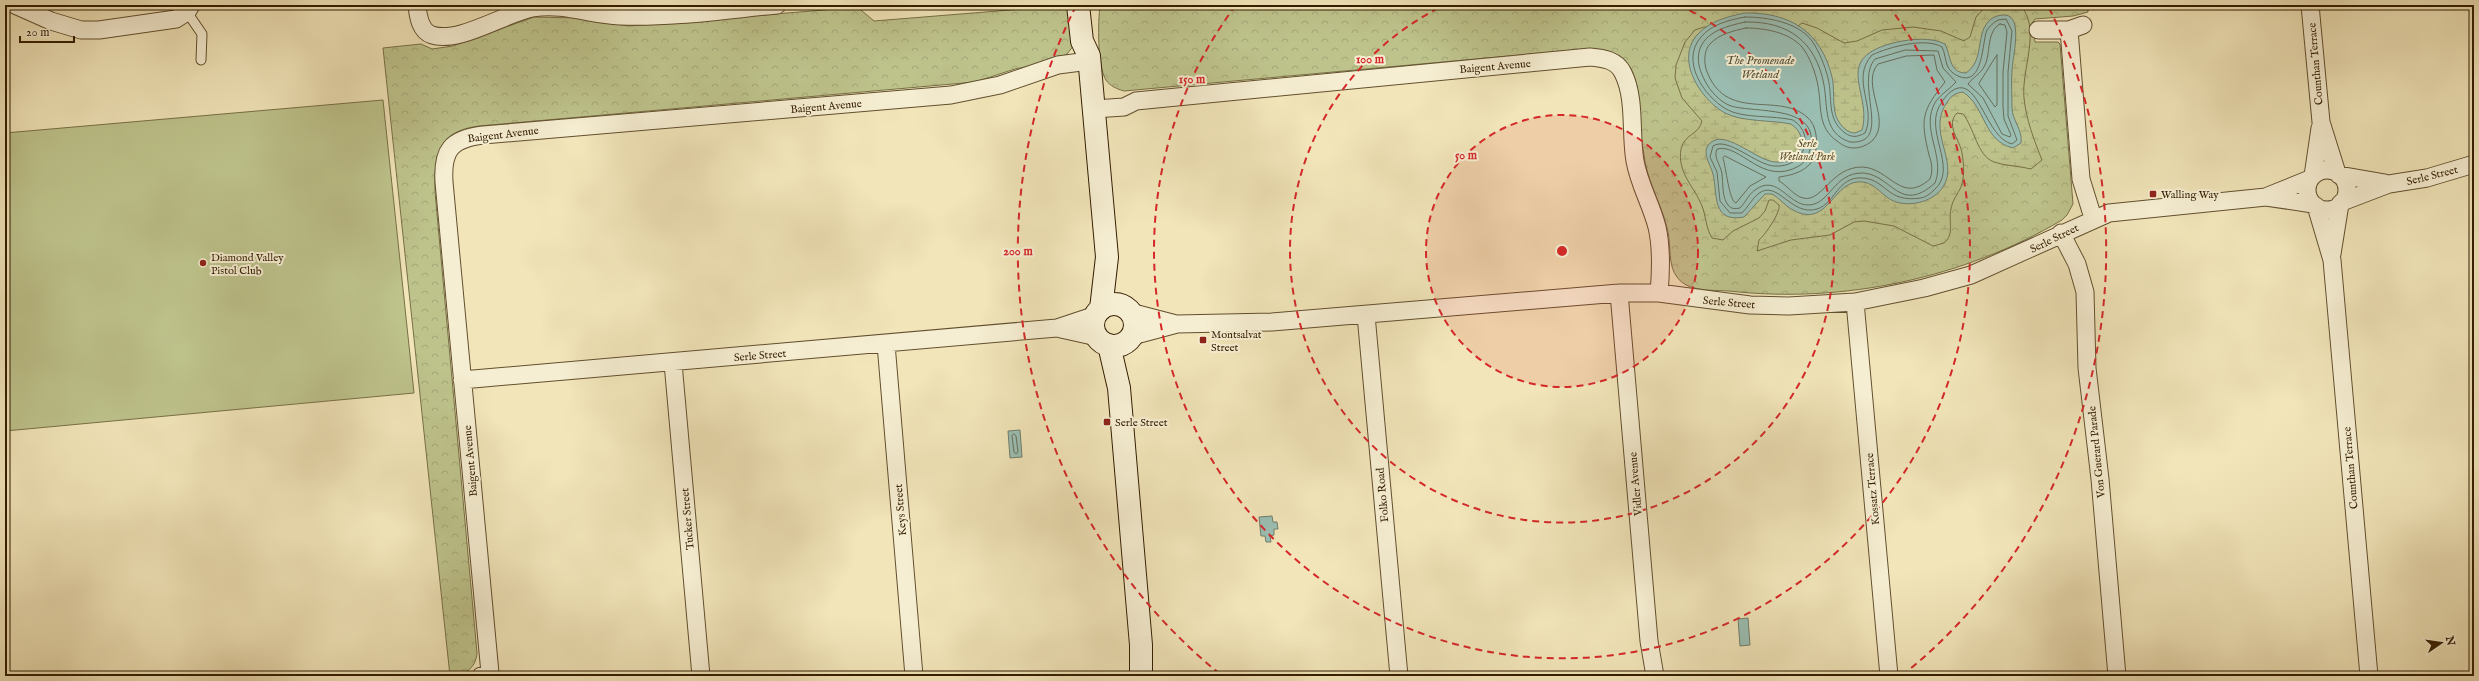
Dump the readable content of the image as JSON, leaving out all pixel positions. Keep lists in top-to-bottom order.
{
  "streets": {
    "street": [
      "Counthan Terrace",
      "Baigent Avenue",
      "Serle Street",
      "Von Guerard Parade",
      "Vidler Avenue",
      "Kossatz Terrace",
      "Folko Road",
      "Keys Street",
      "Tucker Street"
    ]
  },
  "crossings": [
    ["Counthan Terrace", "Serle Street"],
    ["Baigent Avenue", "Serle Street"],
    ["Serle Street", "Von Guerard Parade"],
    ["Serle Street", "Vidler Avenue"],
    ["Serle Street", "Kossatz Terrace"],
    ["Serle Street", "Folko Road"],
    ["Serle Street", "Keys Street"],
    ["Serle Street", "Tucker Street"]
  ],
  "water": ["The Promenade Wetland"],
  "parks": ["Serle Wetland Park"],
  "places": {
    "transit": ["Walling Way", "Montsalvat Street", "Serle Street"],
    "other": ["Diamond Valley Pistol Club"]
  },
  "scale_bar": "20 m",
  "north": "right",
  "rings": [
    "100 m",
    "150 m",
    "50 m",
    "200 m"
  ]
}
